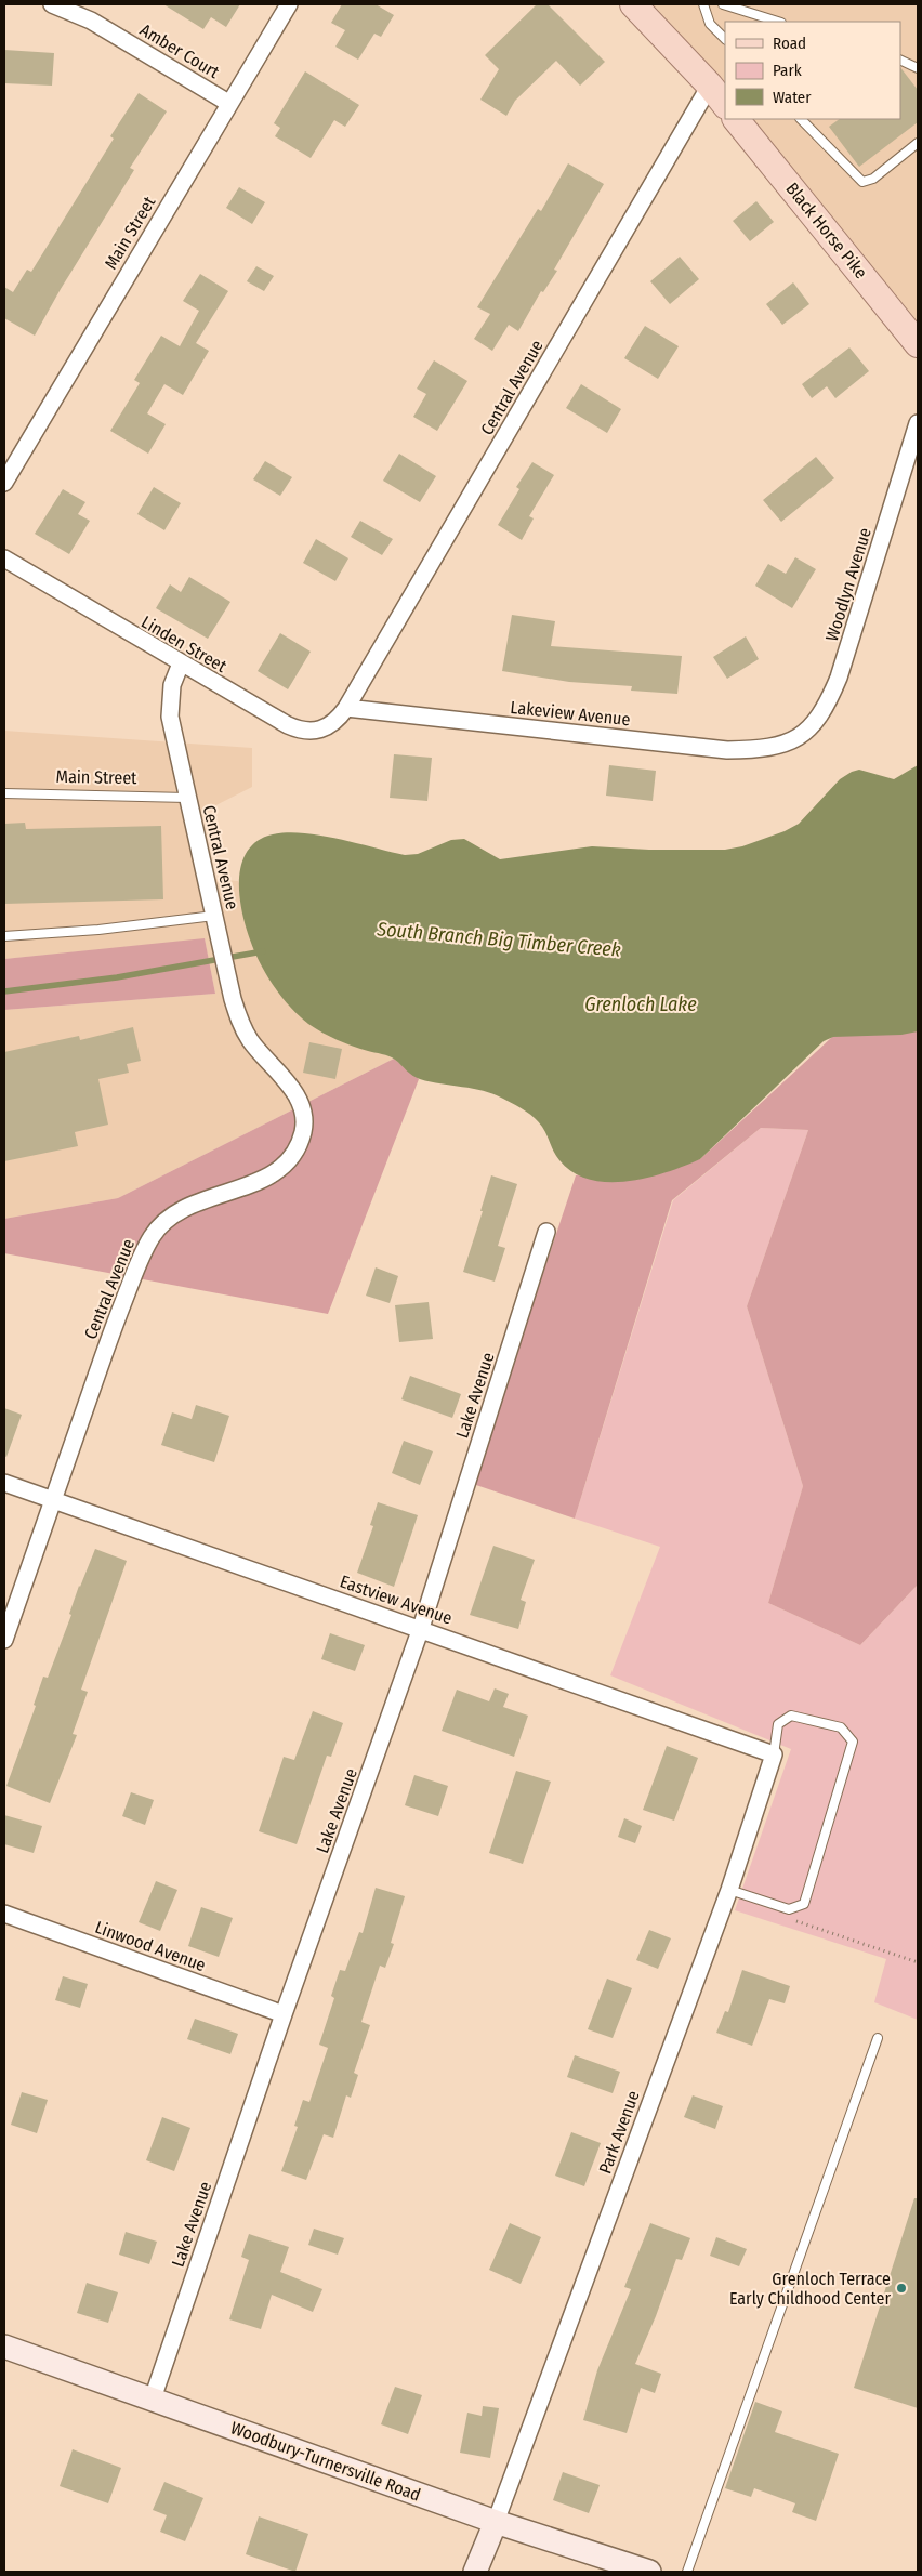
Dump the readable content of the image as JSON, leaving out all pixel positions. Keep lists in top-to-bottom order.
{
  "streets": {
    "main road": ["Black Horse Pike", "Woodbury-Turnersville Road"],
    "street": [
      "Amber Court",
      "Main Street",
      "Central Avenue",
      "Woodlyn Avenue",
      "Linden Street",
      "Lakeview Avenue",
      "Lake Avenue",
      "Eastview Avenue",
      "Linwood Avenue",
      "Park Avenue"
    ]
  },
  "crossings": [
    ["Amber Court", "Main Street"],
    ["Main Street", "Central Avenue"],
    ["Central Avenue", "Linden Street"],
    ["Central Avenue", "Lakeview Avenue"],
    ["Central Avenue", "Eastview Avenue"],
    ["Woodlyn Avenue", "Lakeview Avenue"],
    ["Linden Street", "Lakeview Avenue"],
    ["Lake Avenue", "Eastview Avenue"],
    ["Lake Avenue", "Linwood Avenue"],
    ["Lake Avenue", "Woodbury-Turnersville Road"],
    ["Eastview Avenue", "Park Avenue"],
    ["Park Avenue", "Woodbury-Turnersville Road"]
  ],
  "water": ["South Branch Big Timber Creek", "Grenloch Lake"],
  "places": ["Grenloch Terrace Early Childhood Center"],
  "legend": ["Road", "Park", "Water"]
}
